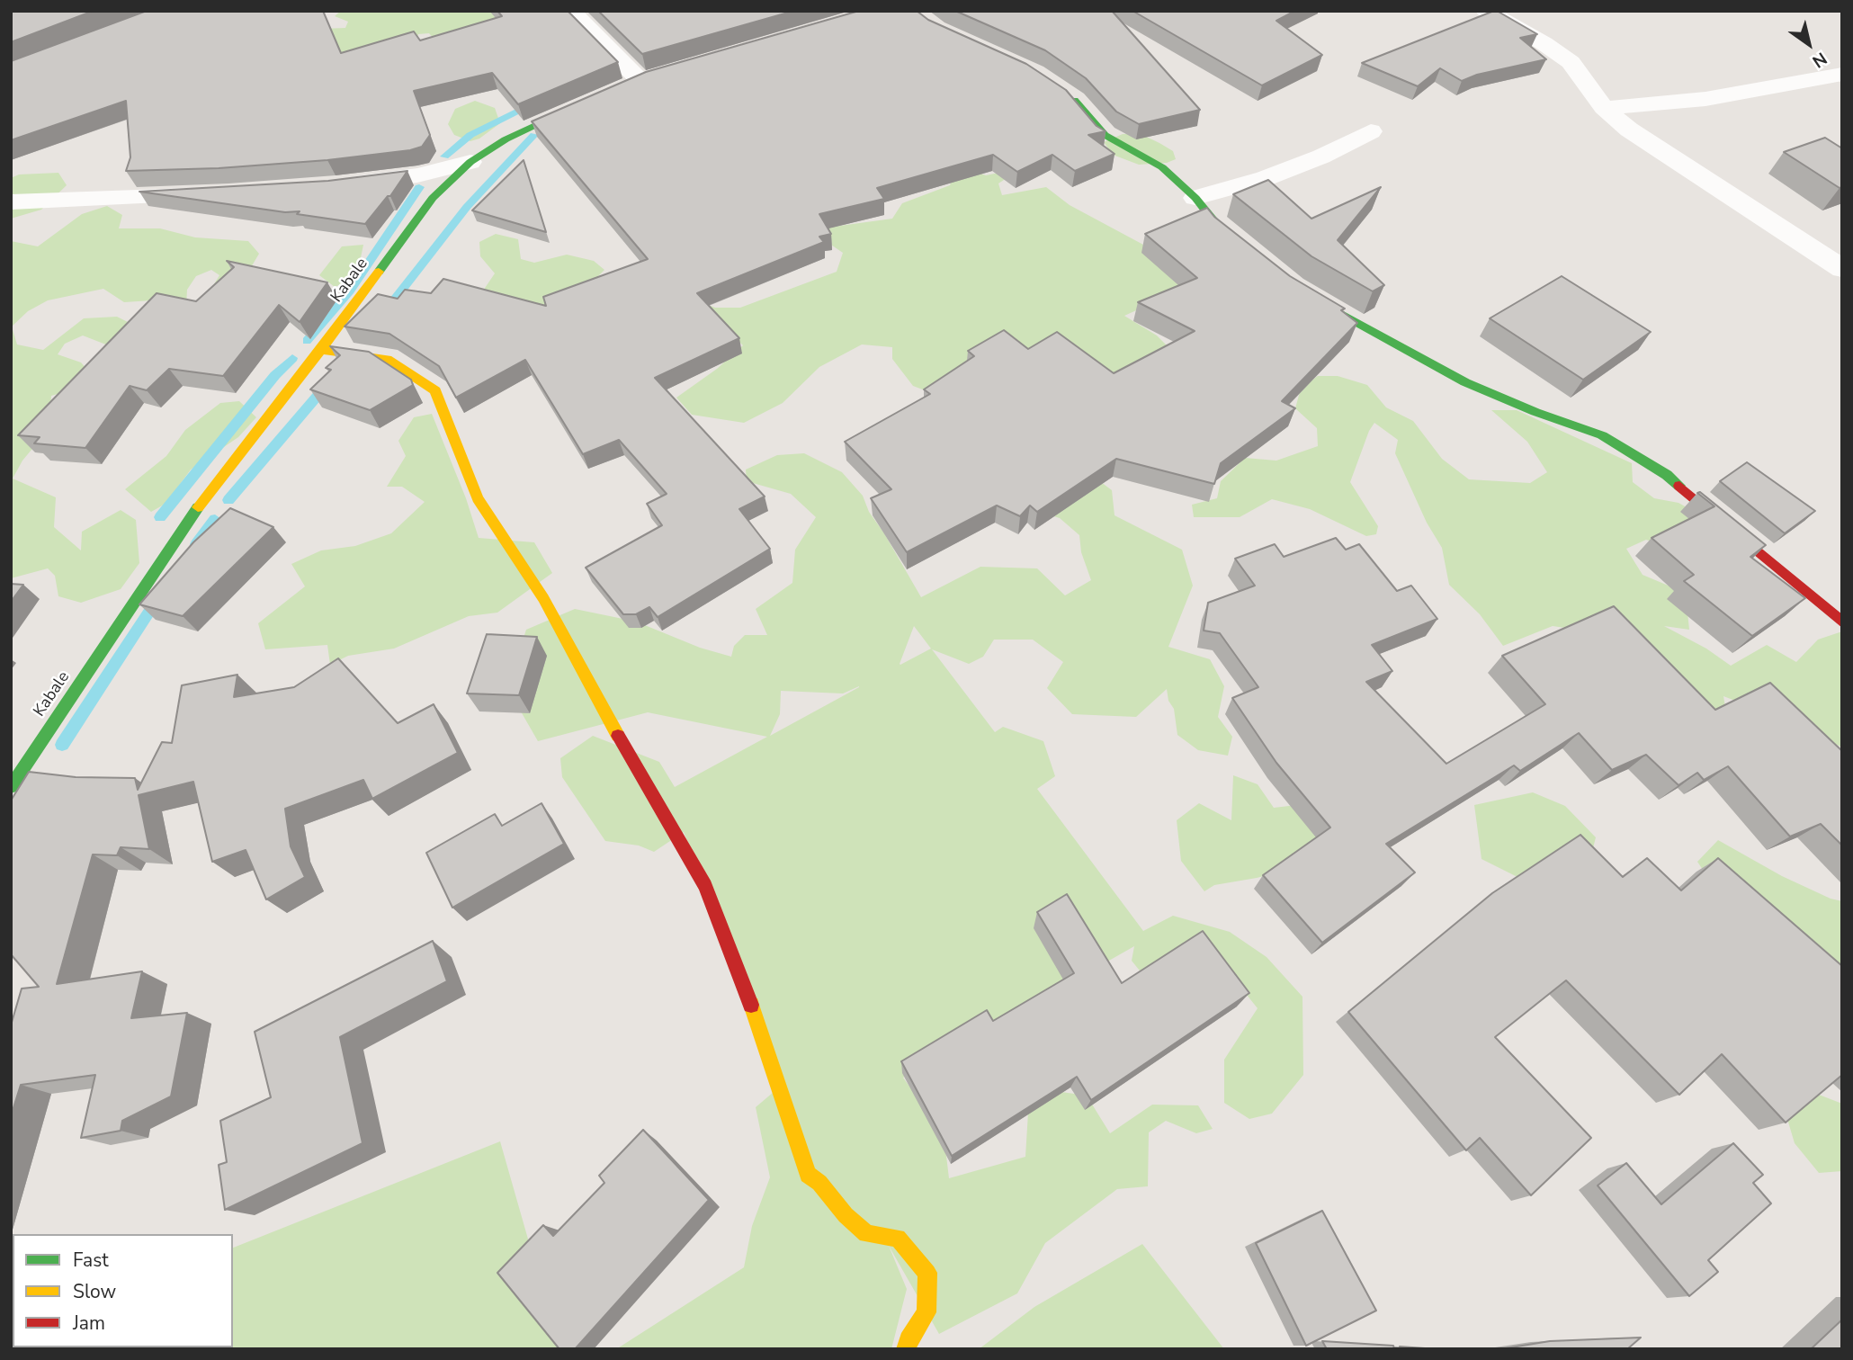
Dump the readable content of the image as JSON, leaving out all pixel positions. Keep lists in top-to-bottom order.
{
  "streets": {
    "street": ["Kabale"]
  },
  "legend": ["Fast", "Slow", "Jam"],
  "north": "bottom right"
}
